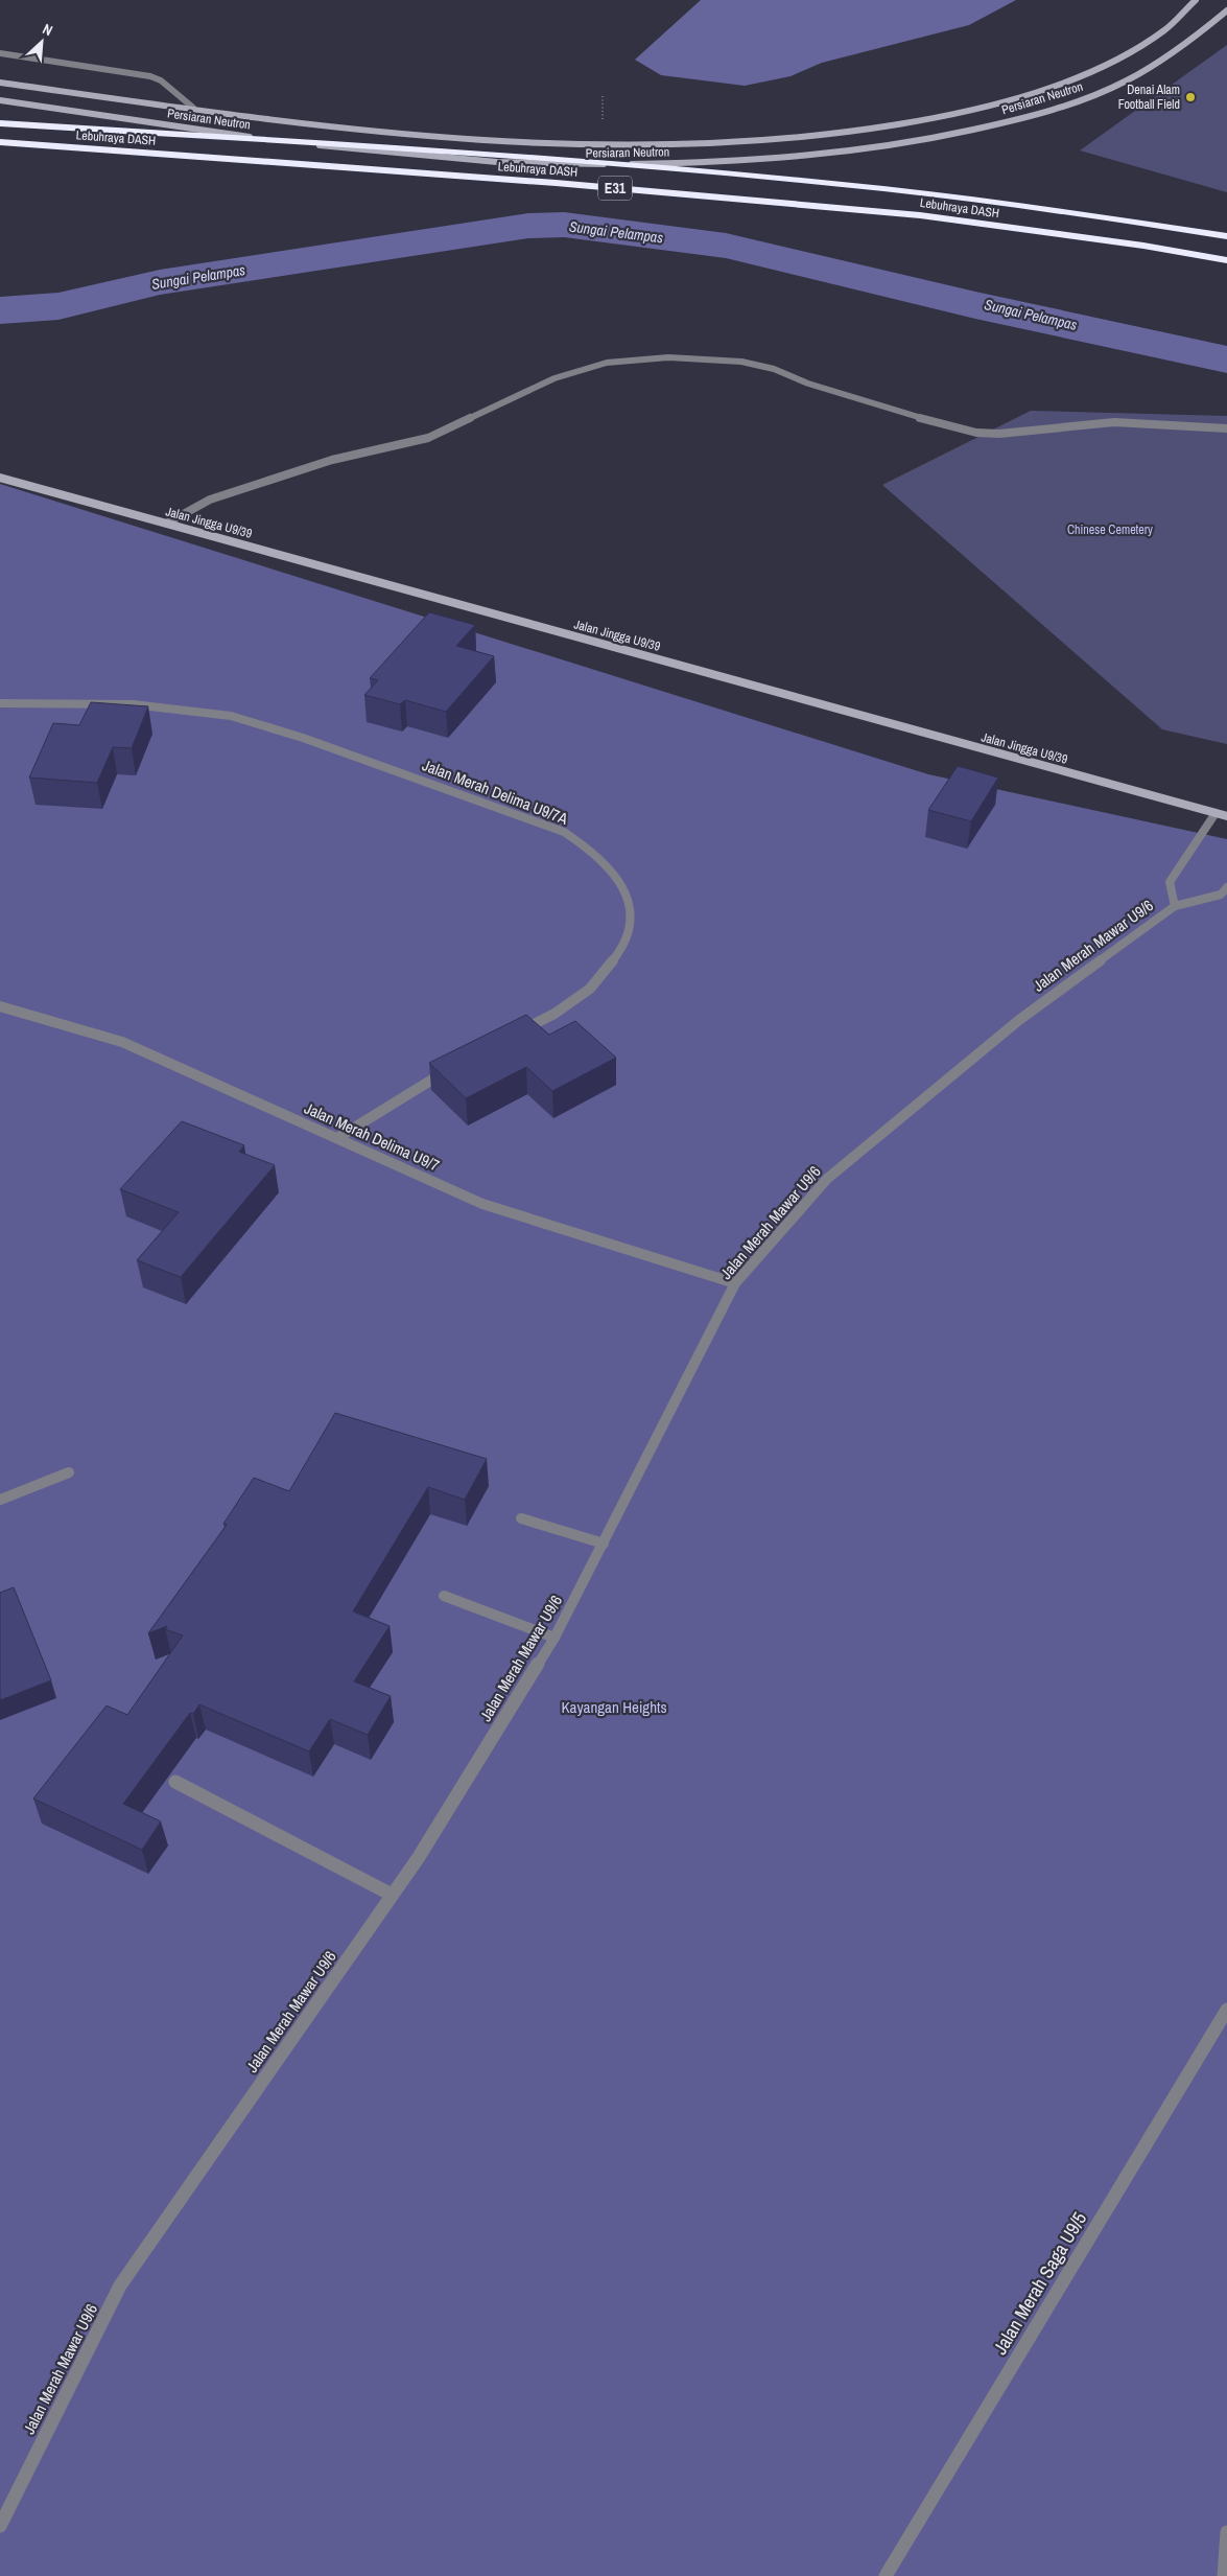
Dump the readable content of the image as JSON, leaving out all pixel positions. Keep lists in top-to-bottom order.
{
  "streets": {
    "highway": ["Lebuhraya DASH", "E31"],
    "street": [
      "Persiaran Neutron",
      "Jalan Jingga U9/39",
      "Jalan Merah Delima U9/7A",
      "Jalan Merah Mawar U9/6",
      "Jalan Merah Delima U9/7",
      "Jalan Merah Saga U9/5"
    ]
  },
  "crossings": [
    ["Jalan Merah Mawar U9/6", "Jalan Merah Delima U9/7"]
  ],
  "water": ["Sungai Pelampas"],
  "parks": ["Chinese Cemetery", "Kayangan Heights"],
  "places": ["Denai Alam Football Field"],
  "north": "top right"
}
